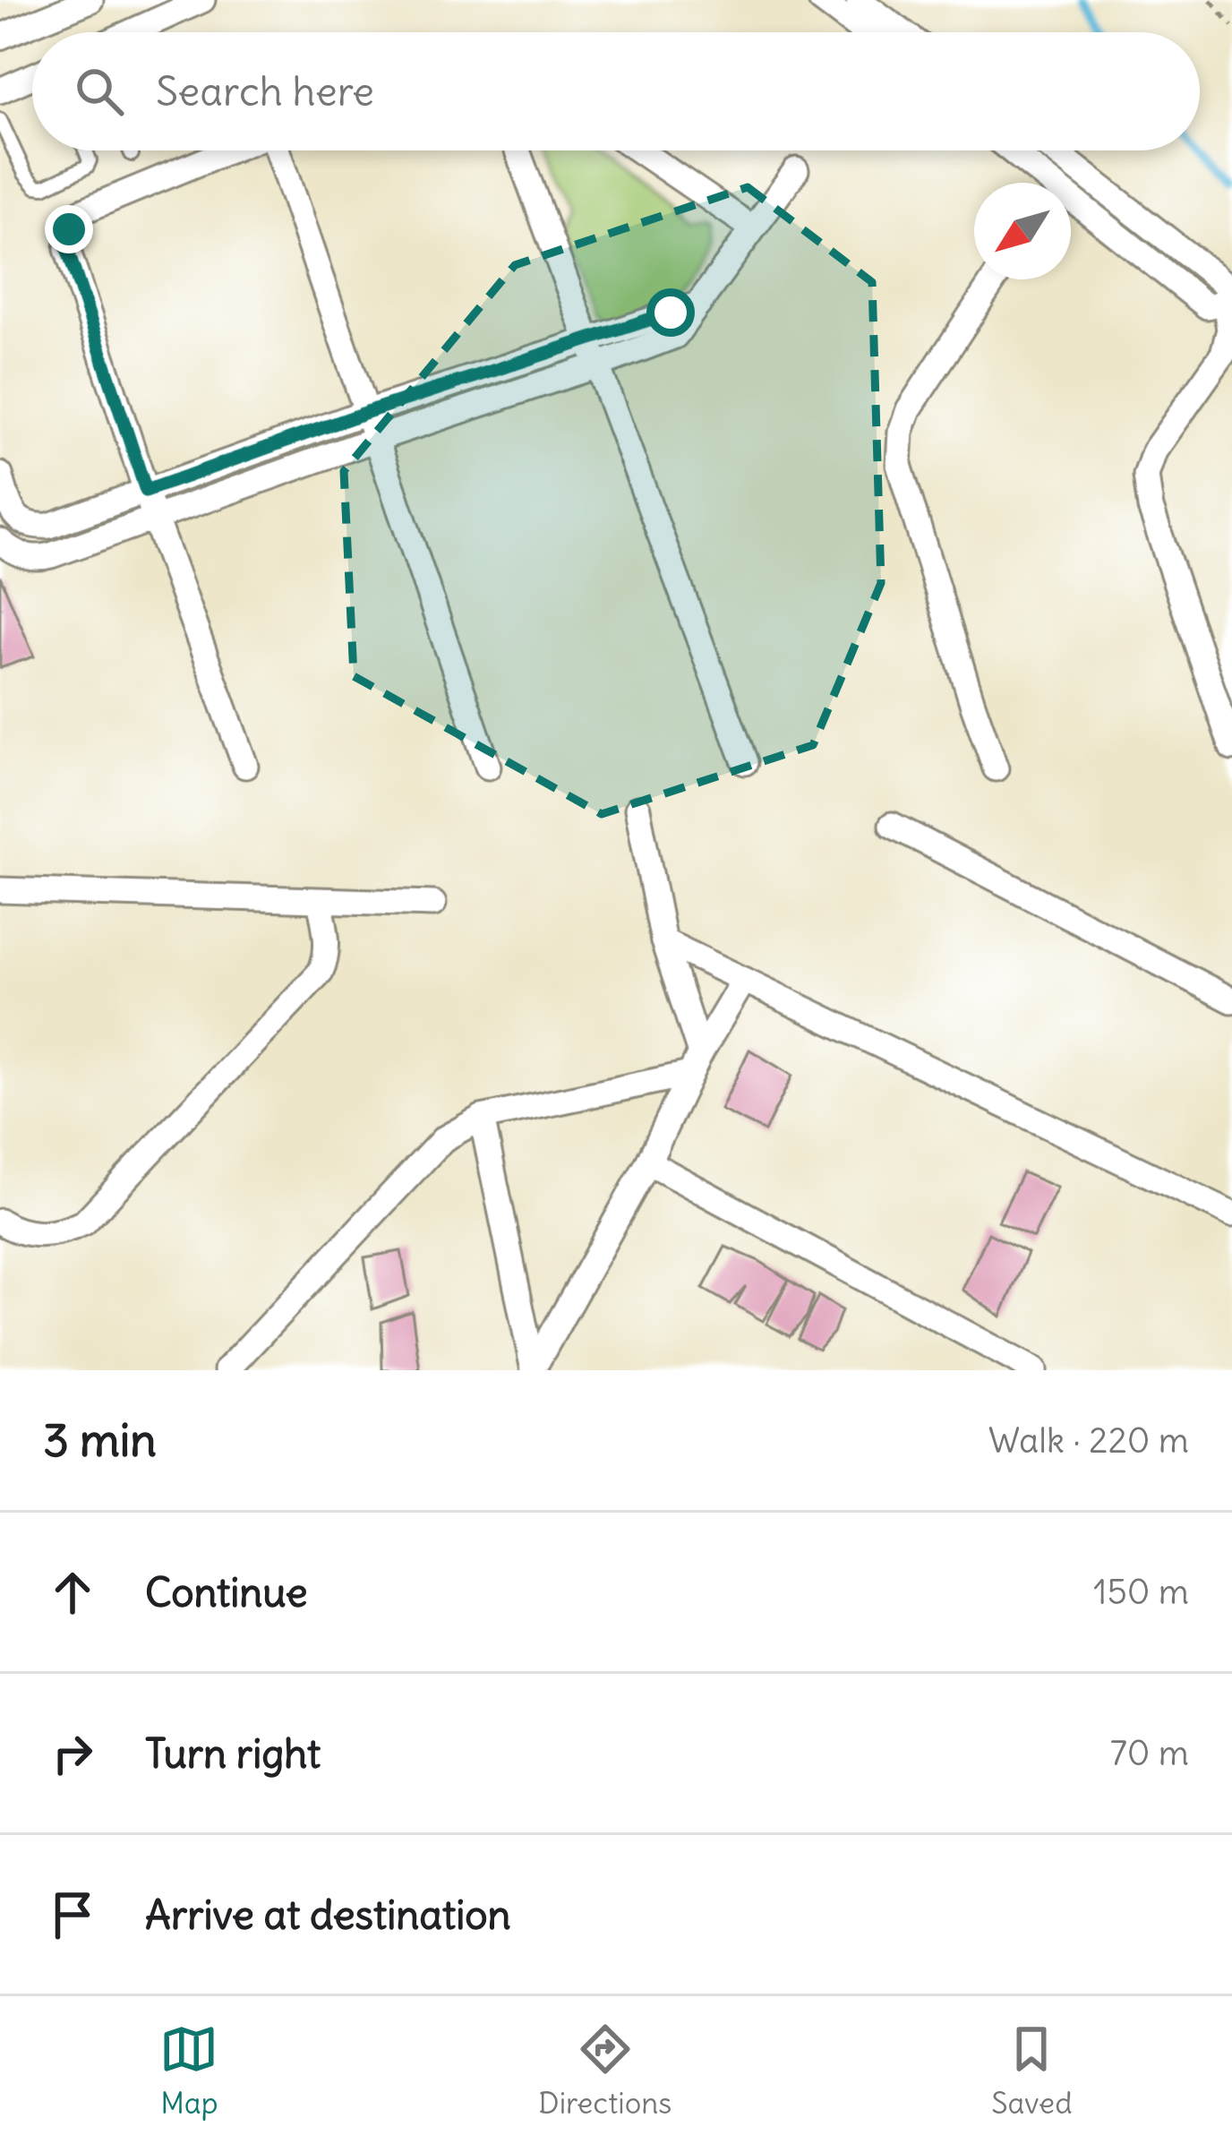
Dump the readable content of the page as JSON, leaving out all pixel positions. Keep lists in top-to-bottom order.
{
  "north": "bottom left",
  "page": {
    "search": "Search here",
    "heading": ["3 min", "Walk · 220 m"],
    "list": [
      ["Continue", "150 m"],
      ["Turn right", "70 m"],
      "Arrive at destination"
    ],
    "nav": ["Map", "Directions", "Saved"]
  }
}
